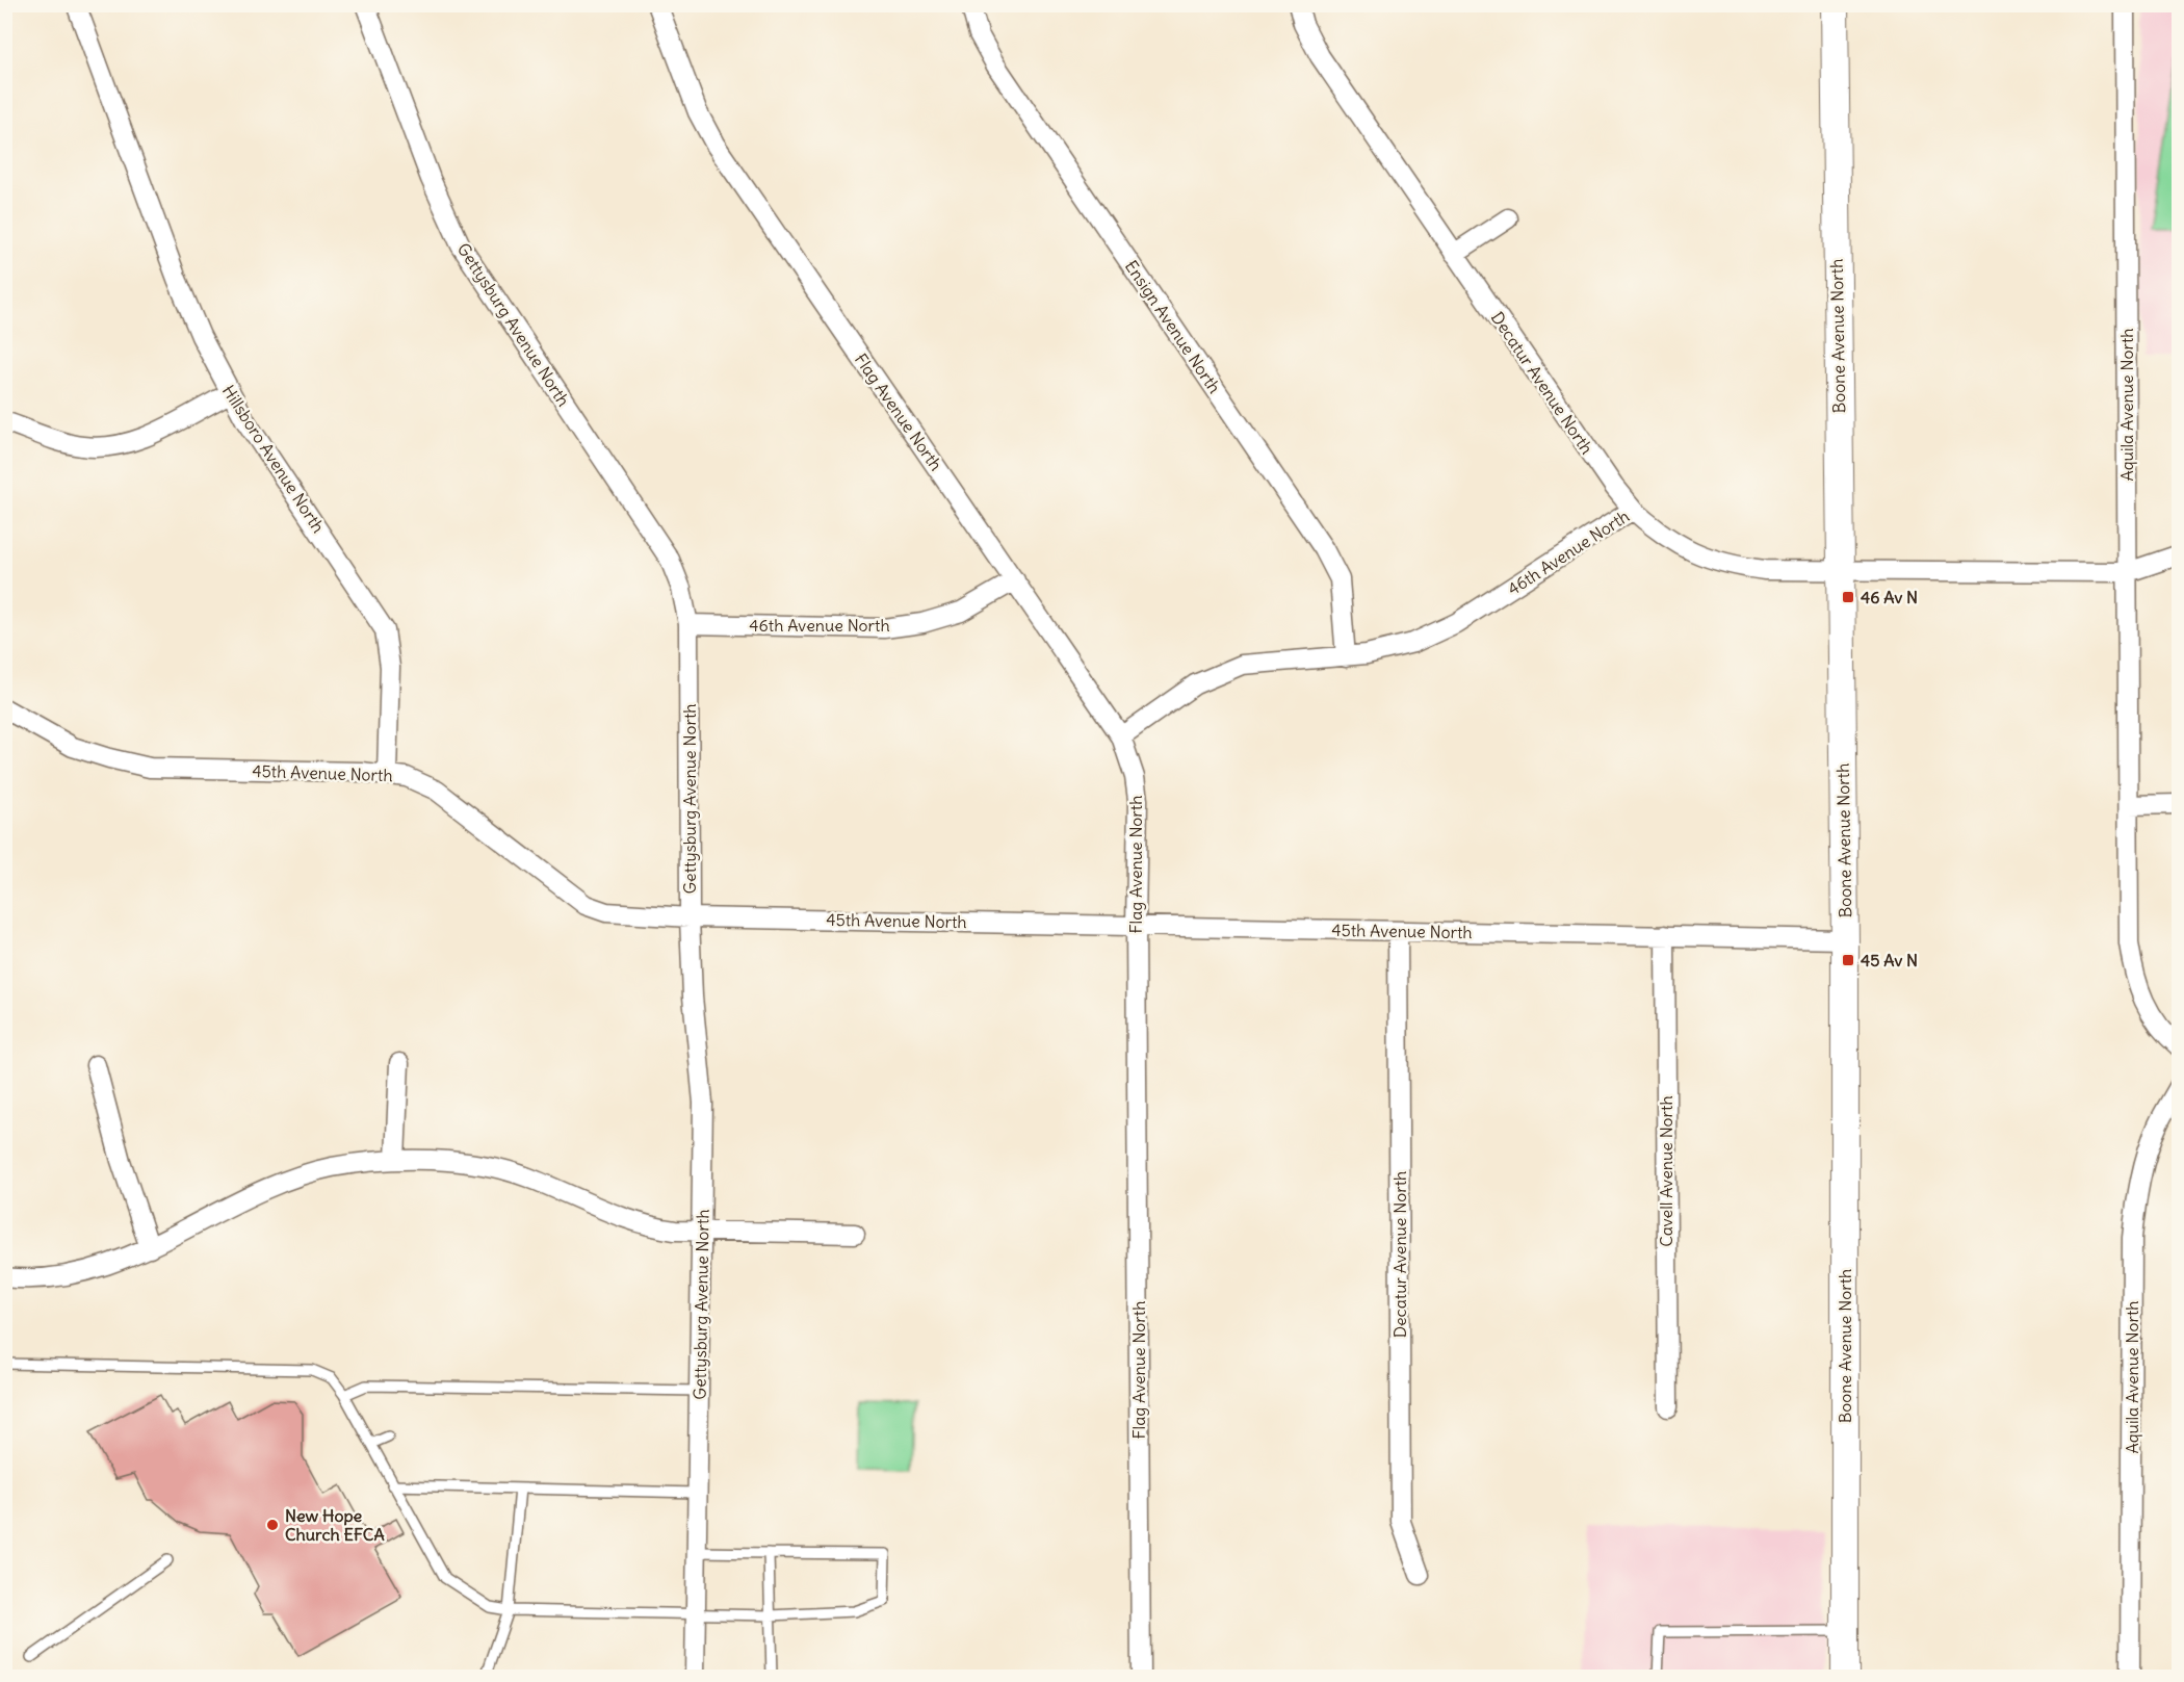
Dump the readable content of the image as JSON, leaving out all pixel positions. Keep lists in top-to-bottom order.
{
  "streets": {
    "street": [
      "Gettysburg Avenue North",
      "Ensign Avenue North",
      "Boone Avenue North",
      "Decatur Avenue North",
      "Aquila Avenue North",
      "Flag Avenue North",
      "Hillsboro Avenue North",
      "46th Avenue North",
      "45th Avenue North",
      "Cavell Avenue North"
    ]
  },
  "crossings": [
    ["Gettysburg Avenue North", "46th Avenue North"],
    ["Gettysburg Avenue North", "45th Avenue North"],
    ["Ensign Avenue North", "46th Avenue North"],
    ["Boone Avenue North", "46th Avenue North"],
    ["Boone Avenue North", "45th Avenue North"],
    ["Decatur Avenue North", "46th Avenue North"],
    ["Decatur Avenue North", "45th Avenue North"],
    ["Aquila Avenue North", "46th Avenue North"],
    ["Flag Avenue North", "46th Avenue North"],
    ["Flag Avenue North", "45th Avenue North"],
    ["Hillsboro Avenue North", "45th Avenue North"],
    ["45th Avenue North", "Cavell Avenue North"]
  ],
  "places": {
    "transit": ["46 Av N", "45 Av N"],
    "other": ["New Hope Church EFCA"]
  }
}
